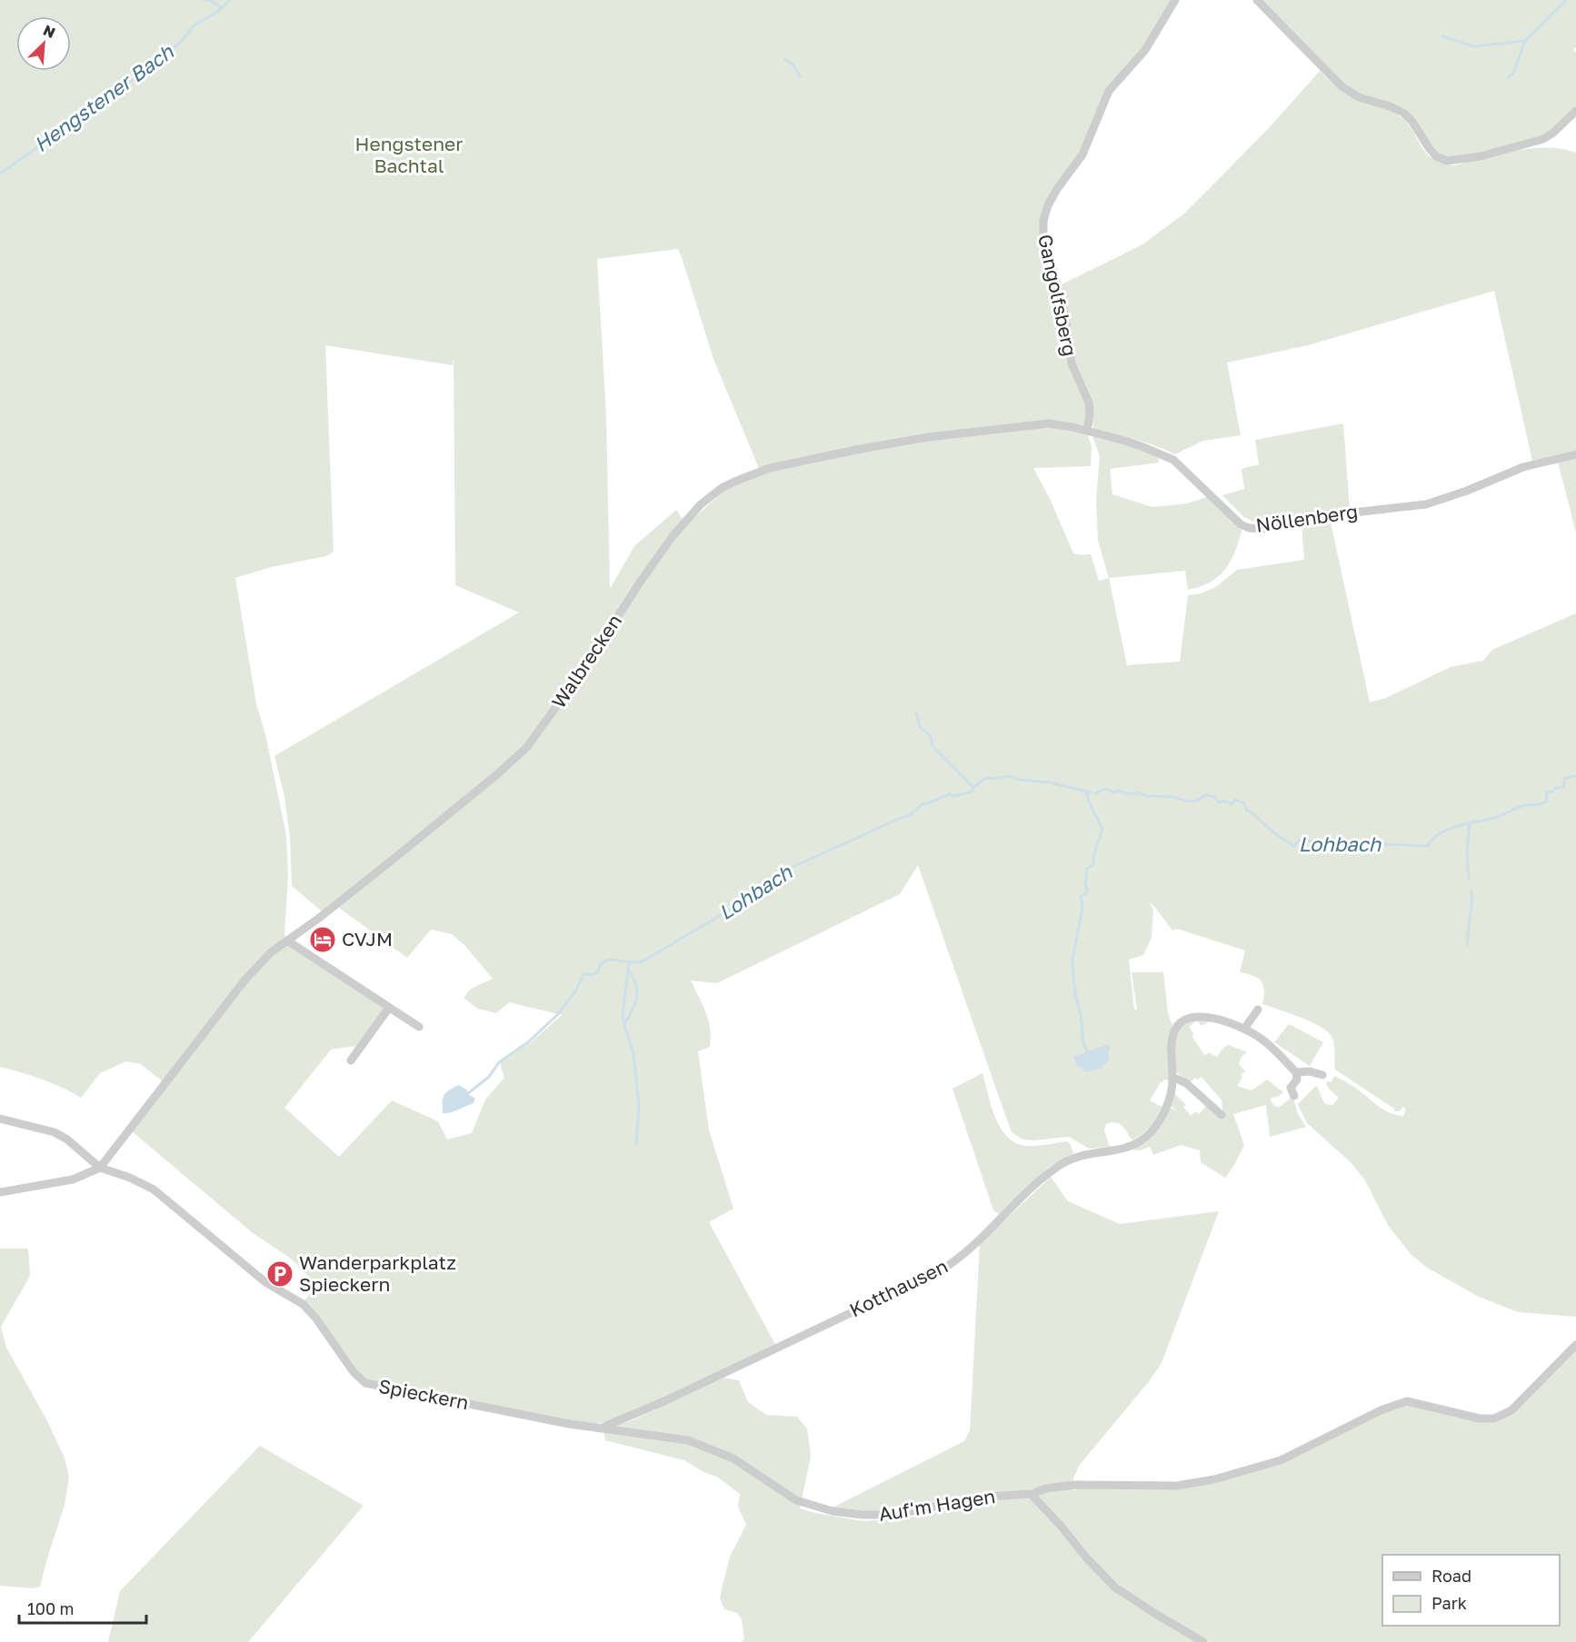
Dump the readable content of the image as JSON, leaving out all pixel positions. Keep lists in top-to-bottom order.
{
  "streets": {
    "street": [
      "Gangolfsberg",
      "Nöllenberg",
      "Walbrecken",
      "Kotthausen",
      "Spieckern",
      "Auf'm Hagen"
    ]
  },
  "crossings": [
    ["Gangolfsberg", "Nöllenberg"],
    ["Nöllenberg", "Walbrecken"],
    ["Walbrecken", "Spieckern"],
    ["Kotthausen", "Spieckern"],
    ["Kotthausen", "Auf'm Hagen"],
    ["Spieckern", "Auf'm Hagen"]
  ],
  "water": ["Hengstener Bach", "Lohbach"],
  "parks": ["Hengstener Bachtal"],
  "places": {
    "hotel": ["CVJM"],
    "parking": ["Wanderparkplatz Spieckern"]
  },
  "legend": ["Road", "Park"],
  "scale_bar": "100 m",
  "north": "top right"
}
